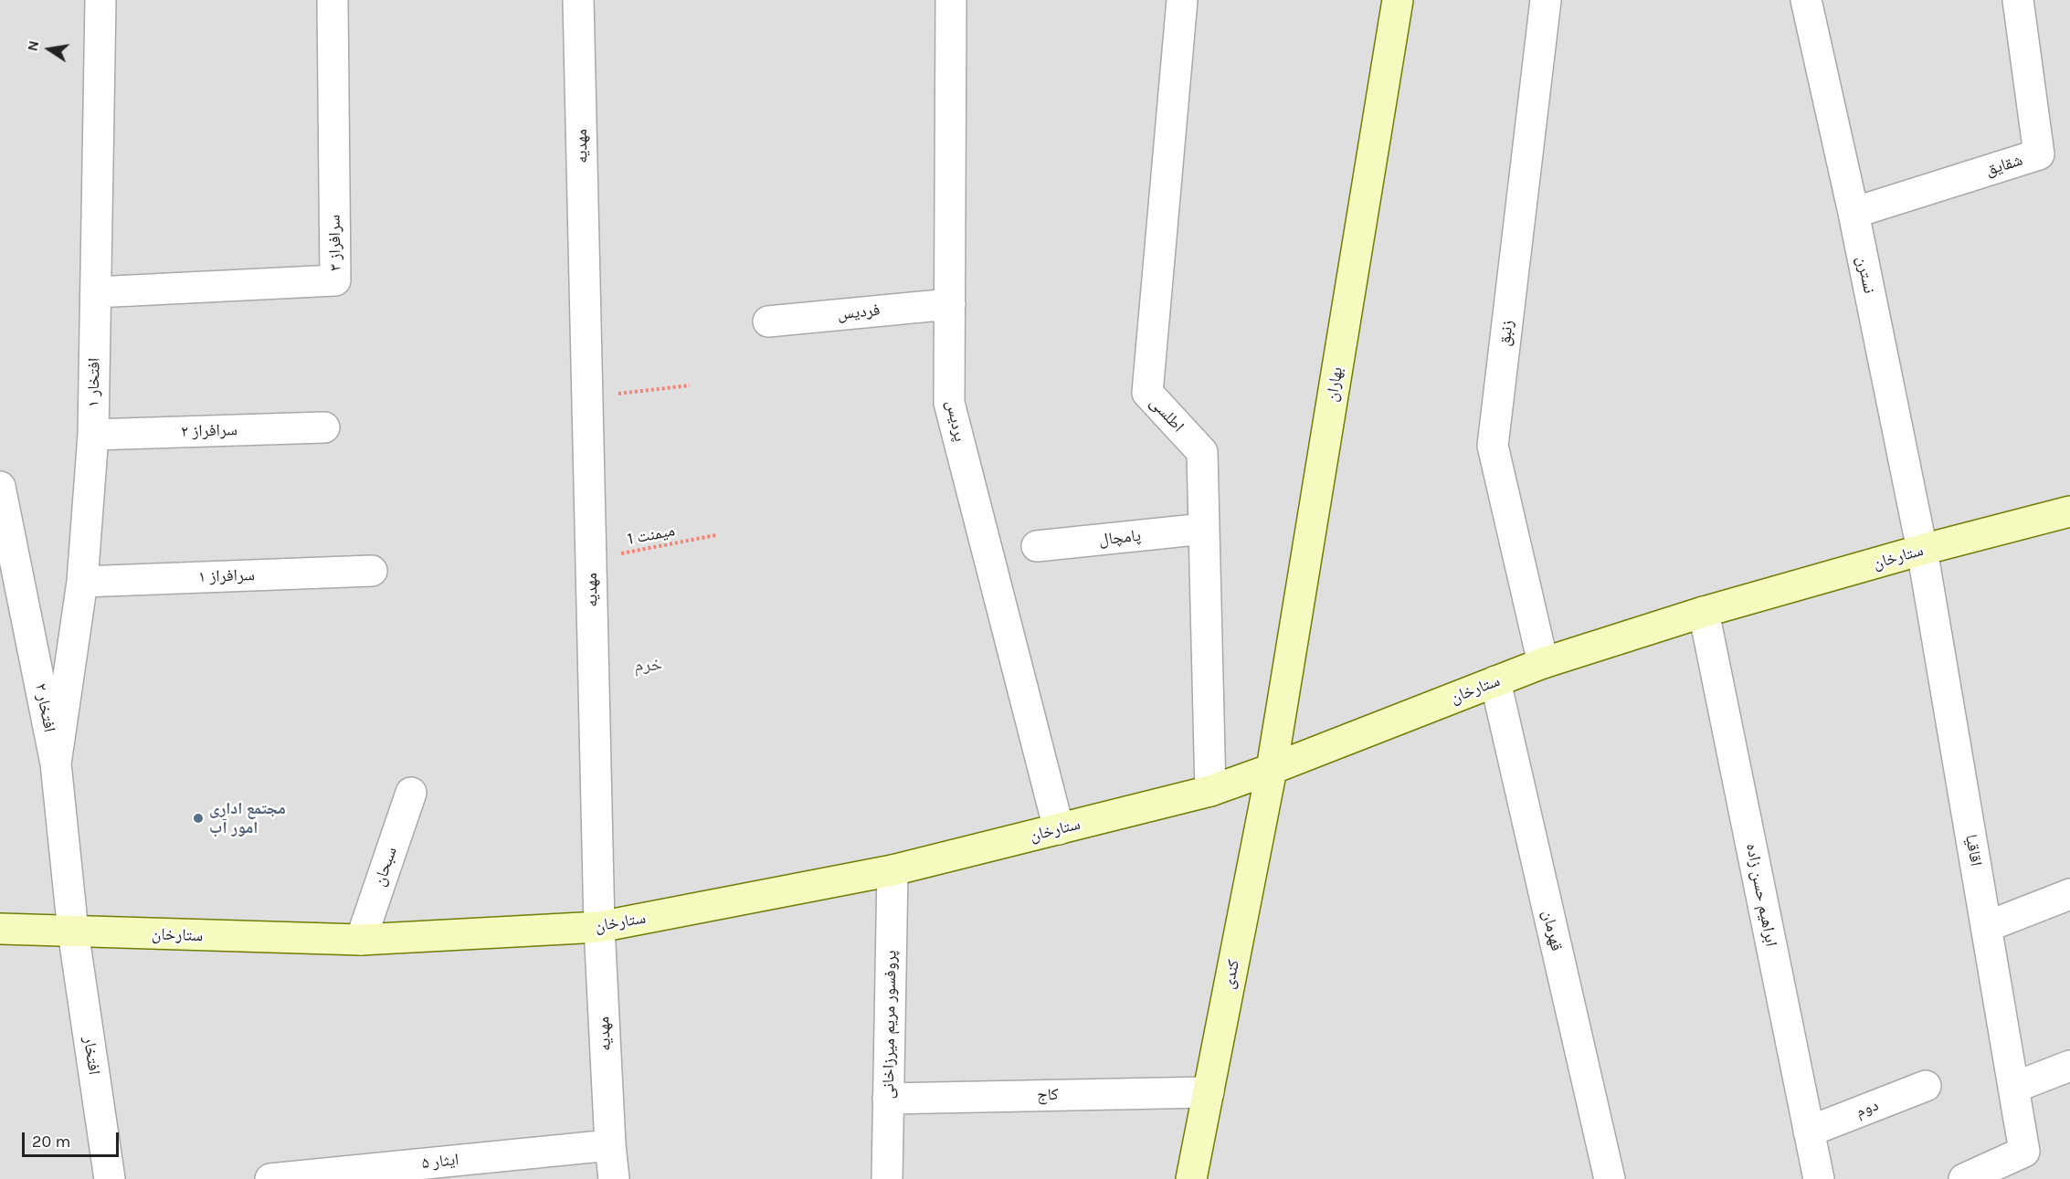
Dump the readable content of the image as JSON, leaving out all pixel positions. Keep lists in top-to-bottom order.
{
  "streets": {
    "street": [
      "مهدیه",
      "شقایق",
      "سرافراز ۳",
      "نسترن",
      "فردیس",
      "زنبق",
      "افتخار ۱",
      "بهاران",
      "اطلسی",
      "پردیس",
      "سرافراز ۲",
      "پامچال",
      "ستارخان",
      "سرافراز ۱",
      "افتخار ۲",
      "اقاقیا",
      "سبحان",
      "ابراهیم حسن زاده",
      "قهرمان",
      "کندی",
      "پروفسور مریم میرزاخانی",
      "افتخار",
      "کاج",
      "دوم",
      "ایثار ۵"
    ],
    "path": ["میمنت 1"]
  },
  "crossings": [
    ["مهدیه", "میمنت 1"],
    ["مهدیه", "ستارخان"],
    ["مهدیه", "ایثار ۵"],
    ["شقایق", "نسترن"],
    ["سرافراز ۳", "افتخار ۱"],
    ["نسترن", "ستارخان"],
    ["نسترن", "اقاقیا"],
    ["فردیس", "پردیس"],
    ["زنبق", "ستارخان"],
    ["افتخار ۱", "سرافراز ۲"],
    ["افتخار ۱", "سرافراز ۱"],
    ["افتخار ۱", "افتخار ۲"],
    ["بهاران", "ستارخان"],
    ["بهاران", "کندی"],
    ["اطلسی", "پامچال"],
    ["اطلسی", "ستارخان"],
    ["پردیس", "ستارخان"],
    ["ستارخان", "افتخار ۲"],
    ["ستارخان", "اقاقیا"],
    ["ستارخان", "سبحان"],
    ["ستارخان", "ابراهیم حسن زاده"],
    ["ستارخان", "قهرمان"],
    ["ستارخان", "کندی"],
    ["ستارخان", "پروفسور مریم میرزاخانی"],
    ["ستارخان", "افتخار"],
    ["افتخار ۲", "افتخار"],
    ["ابراهیم حسن زاده", "دوم"],
    ["کندی", "کاج"],
    ["پروفسور مریم میرزاخانی", "کاج"]
  ],
  "districts": ["خرم"],
  "places": ["مجتمع اداری امور آب"],
  "scale_bar": "20 m",
  "north": "left"
}
